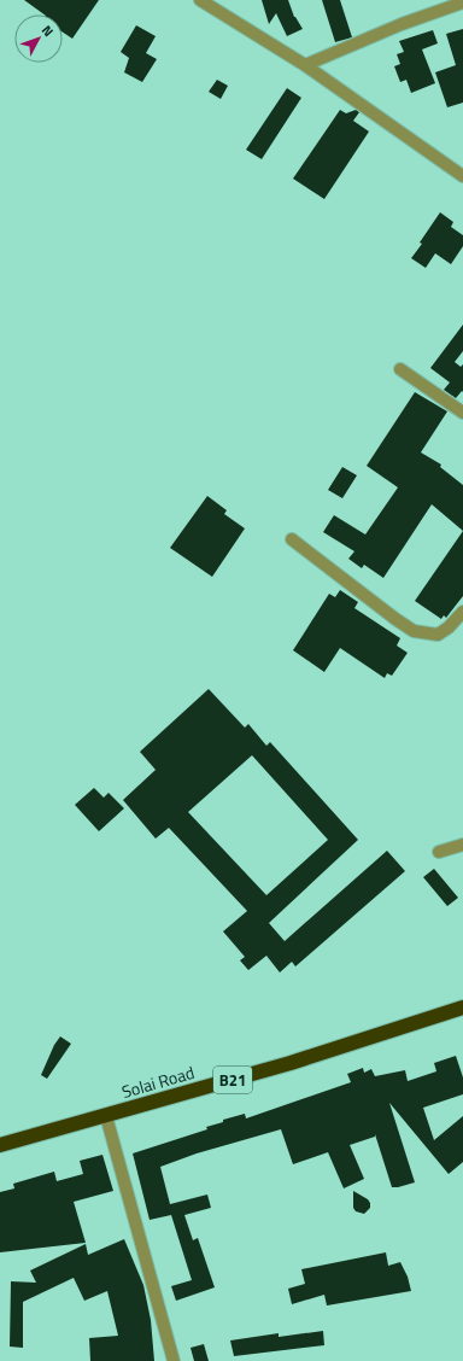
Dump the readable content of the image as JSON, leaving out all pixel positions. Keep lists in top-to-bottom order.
{
  "streets": {
    "highway": ["B21", "Solai Road"]
  },
  "north": "top right"
}
